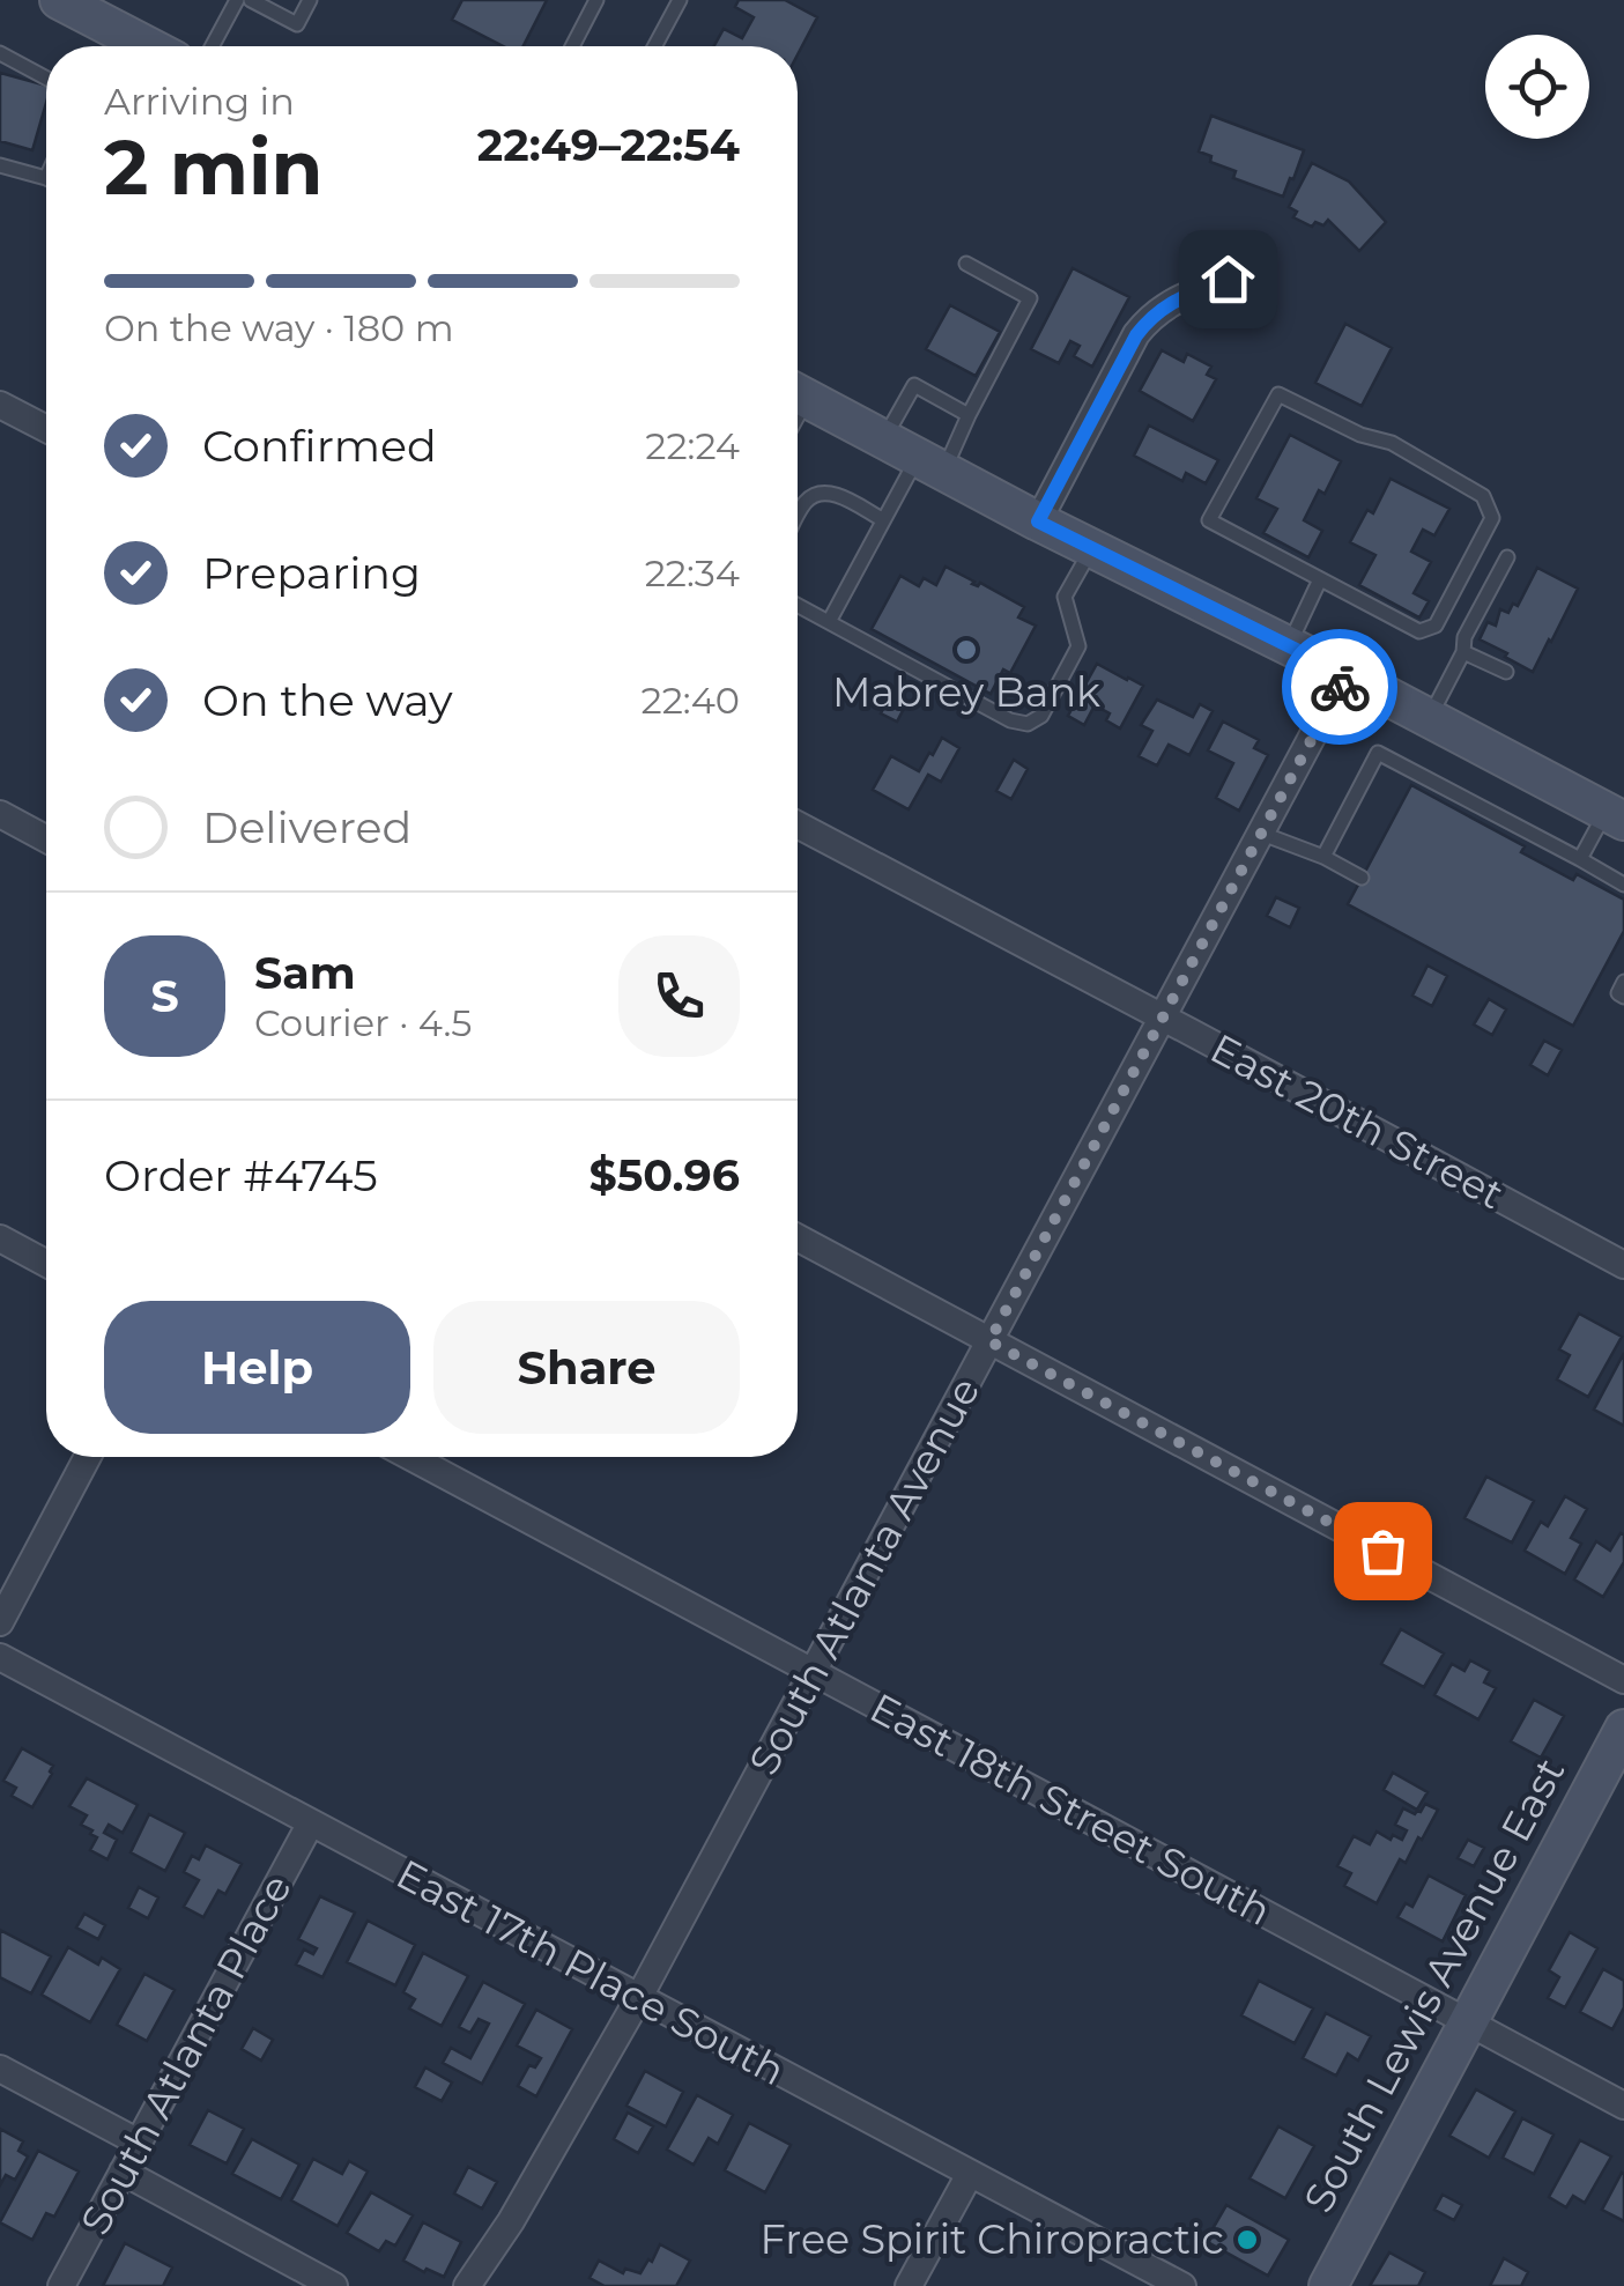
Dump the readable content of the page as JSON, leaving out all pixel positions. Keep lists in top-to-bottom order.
{
  "streets": {
    "main road": ["South Lewis Avenue East"],
    "street": [
      "East 20th Street",
      "South Atlanta Avenue",
      "East 18th Street South",
      "East 17th Place South",
      "South Atlanta Place"
    ]
  },
  "crossings": [
    ["East 20th Street", "South Atlanta Avenue"],
    ["South Atlanta Avenue", "East 18th Street South"],
    ["South Atlanta Avenue", "East 17th Place South"],
    ["East 18th Street South", "South Lewis Avenue East"],
    ["East 17th Place South", "South Atlanta Place"]
  ],
  "places": ["Mabrey Bank", "Free Spirit Chiropractic"],
  "page": {
    "heading": ["2 min", "Arriving in", "22:49–22:54"],
    "panel": [
      "Sam",
      "Courier · 4.5",
      "Order #4745",
      "$50.96"
    ],
    "bar": "On the way · 180 m",
    "list": [
      ["Confirmed", "22:24"],
      ["Preparing", "22:34"],
      ["On the way", "22:40"],
      "Delivered"
    ],
    "round": "S",
    "buttons": ["Help", "Share"]
  }
}
